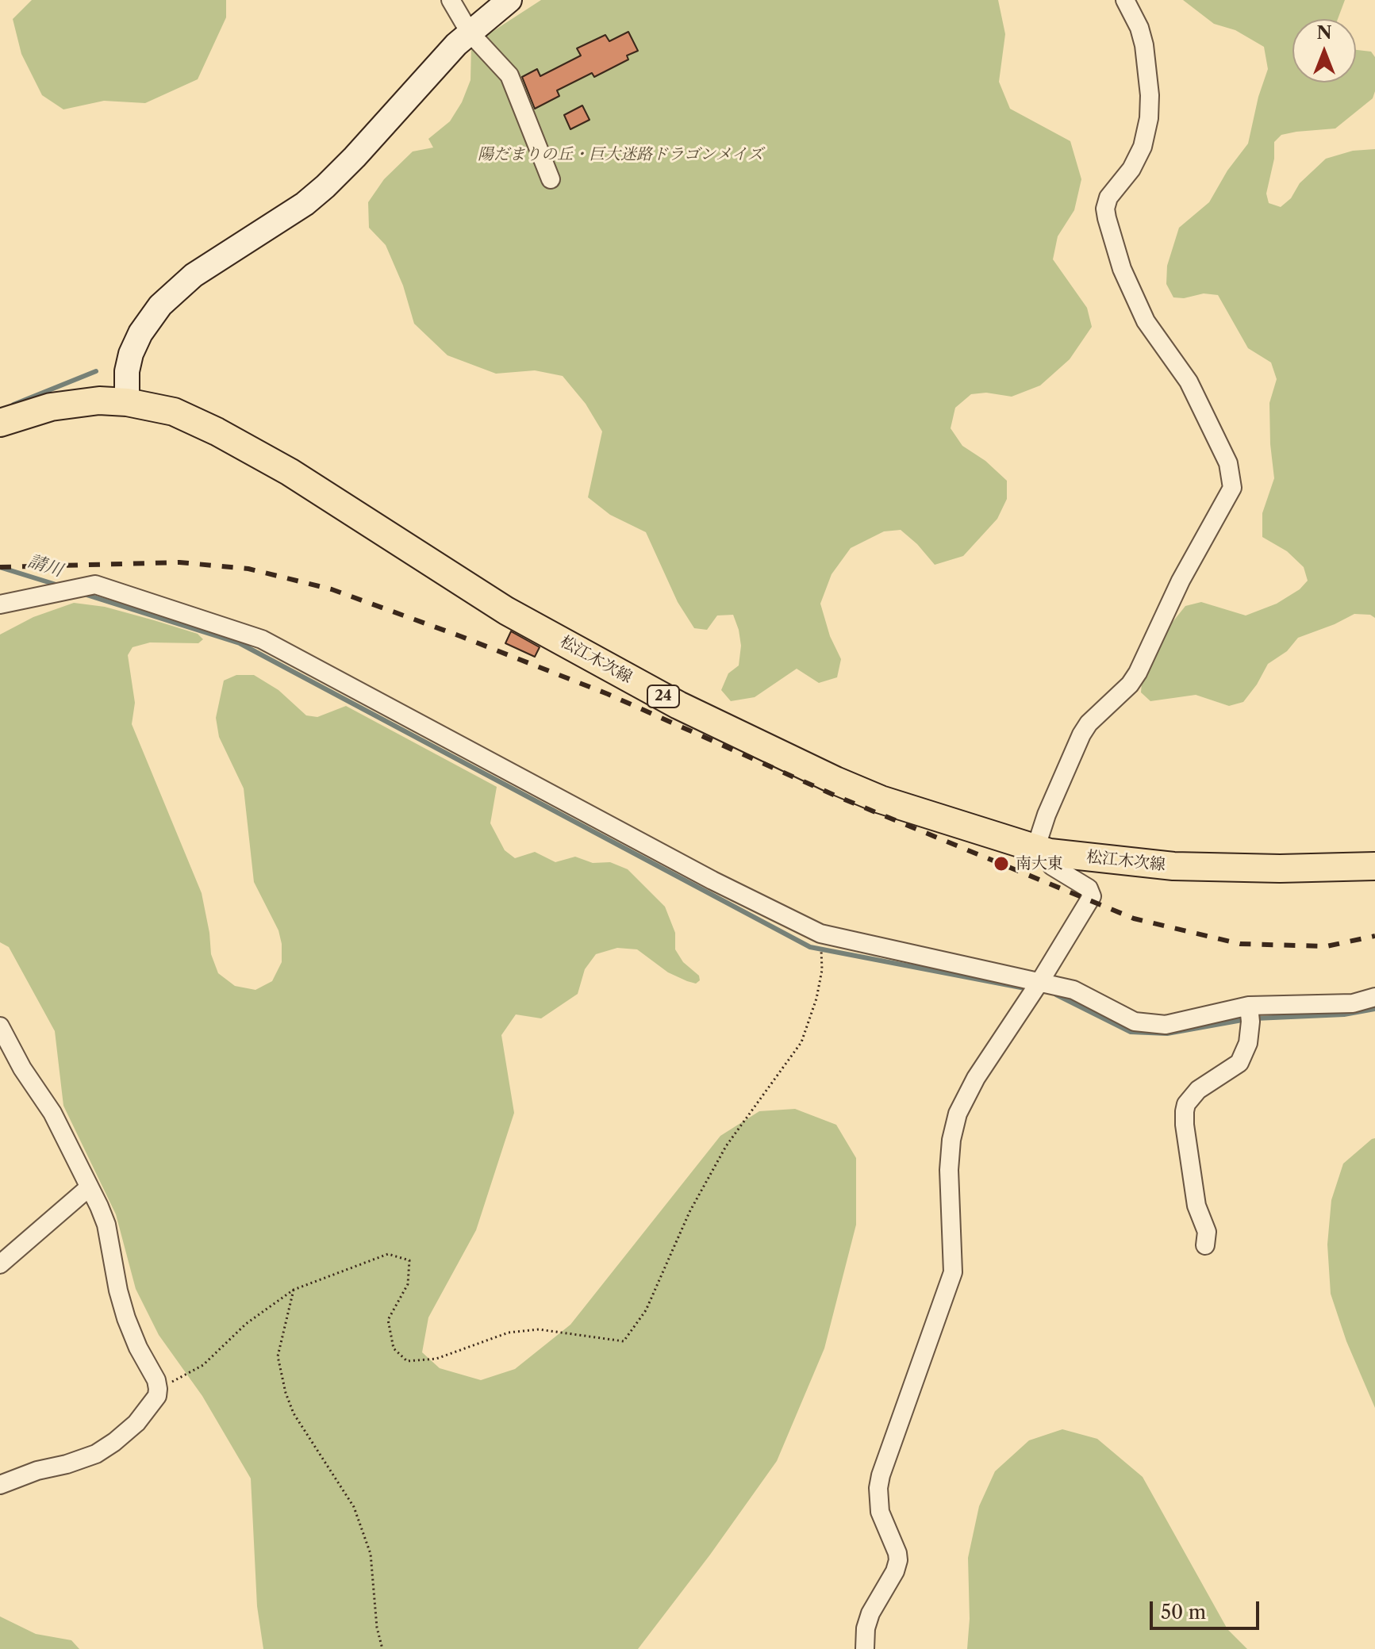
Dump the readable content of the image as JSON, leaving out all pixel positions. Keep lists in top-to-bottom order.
{
  "streets": {
    "main road": ["松江木次線", "24"]
  },
  "water": ["請川"],
  "parks": ["陽だまりの丘・巨大迷路ドラゴンメイズ"],
  "places": ["南大東"],
  "scale_bar": "50 m",
  "north": "top"
}
